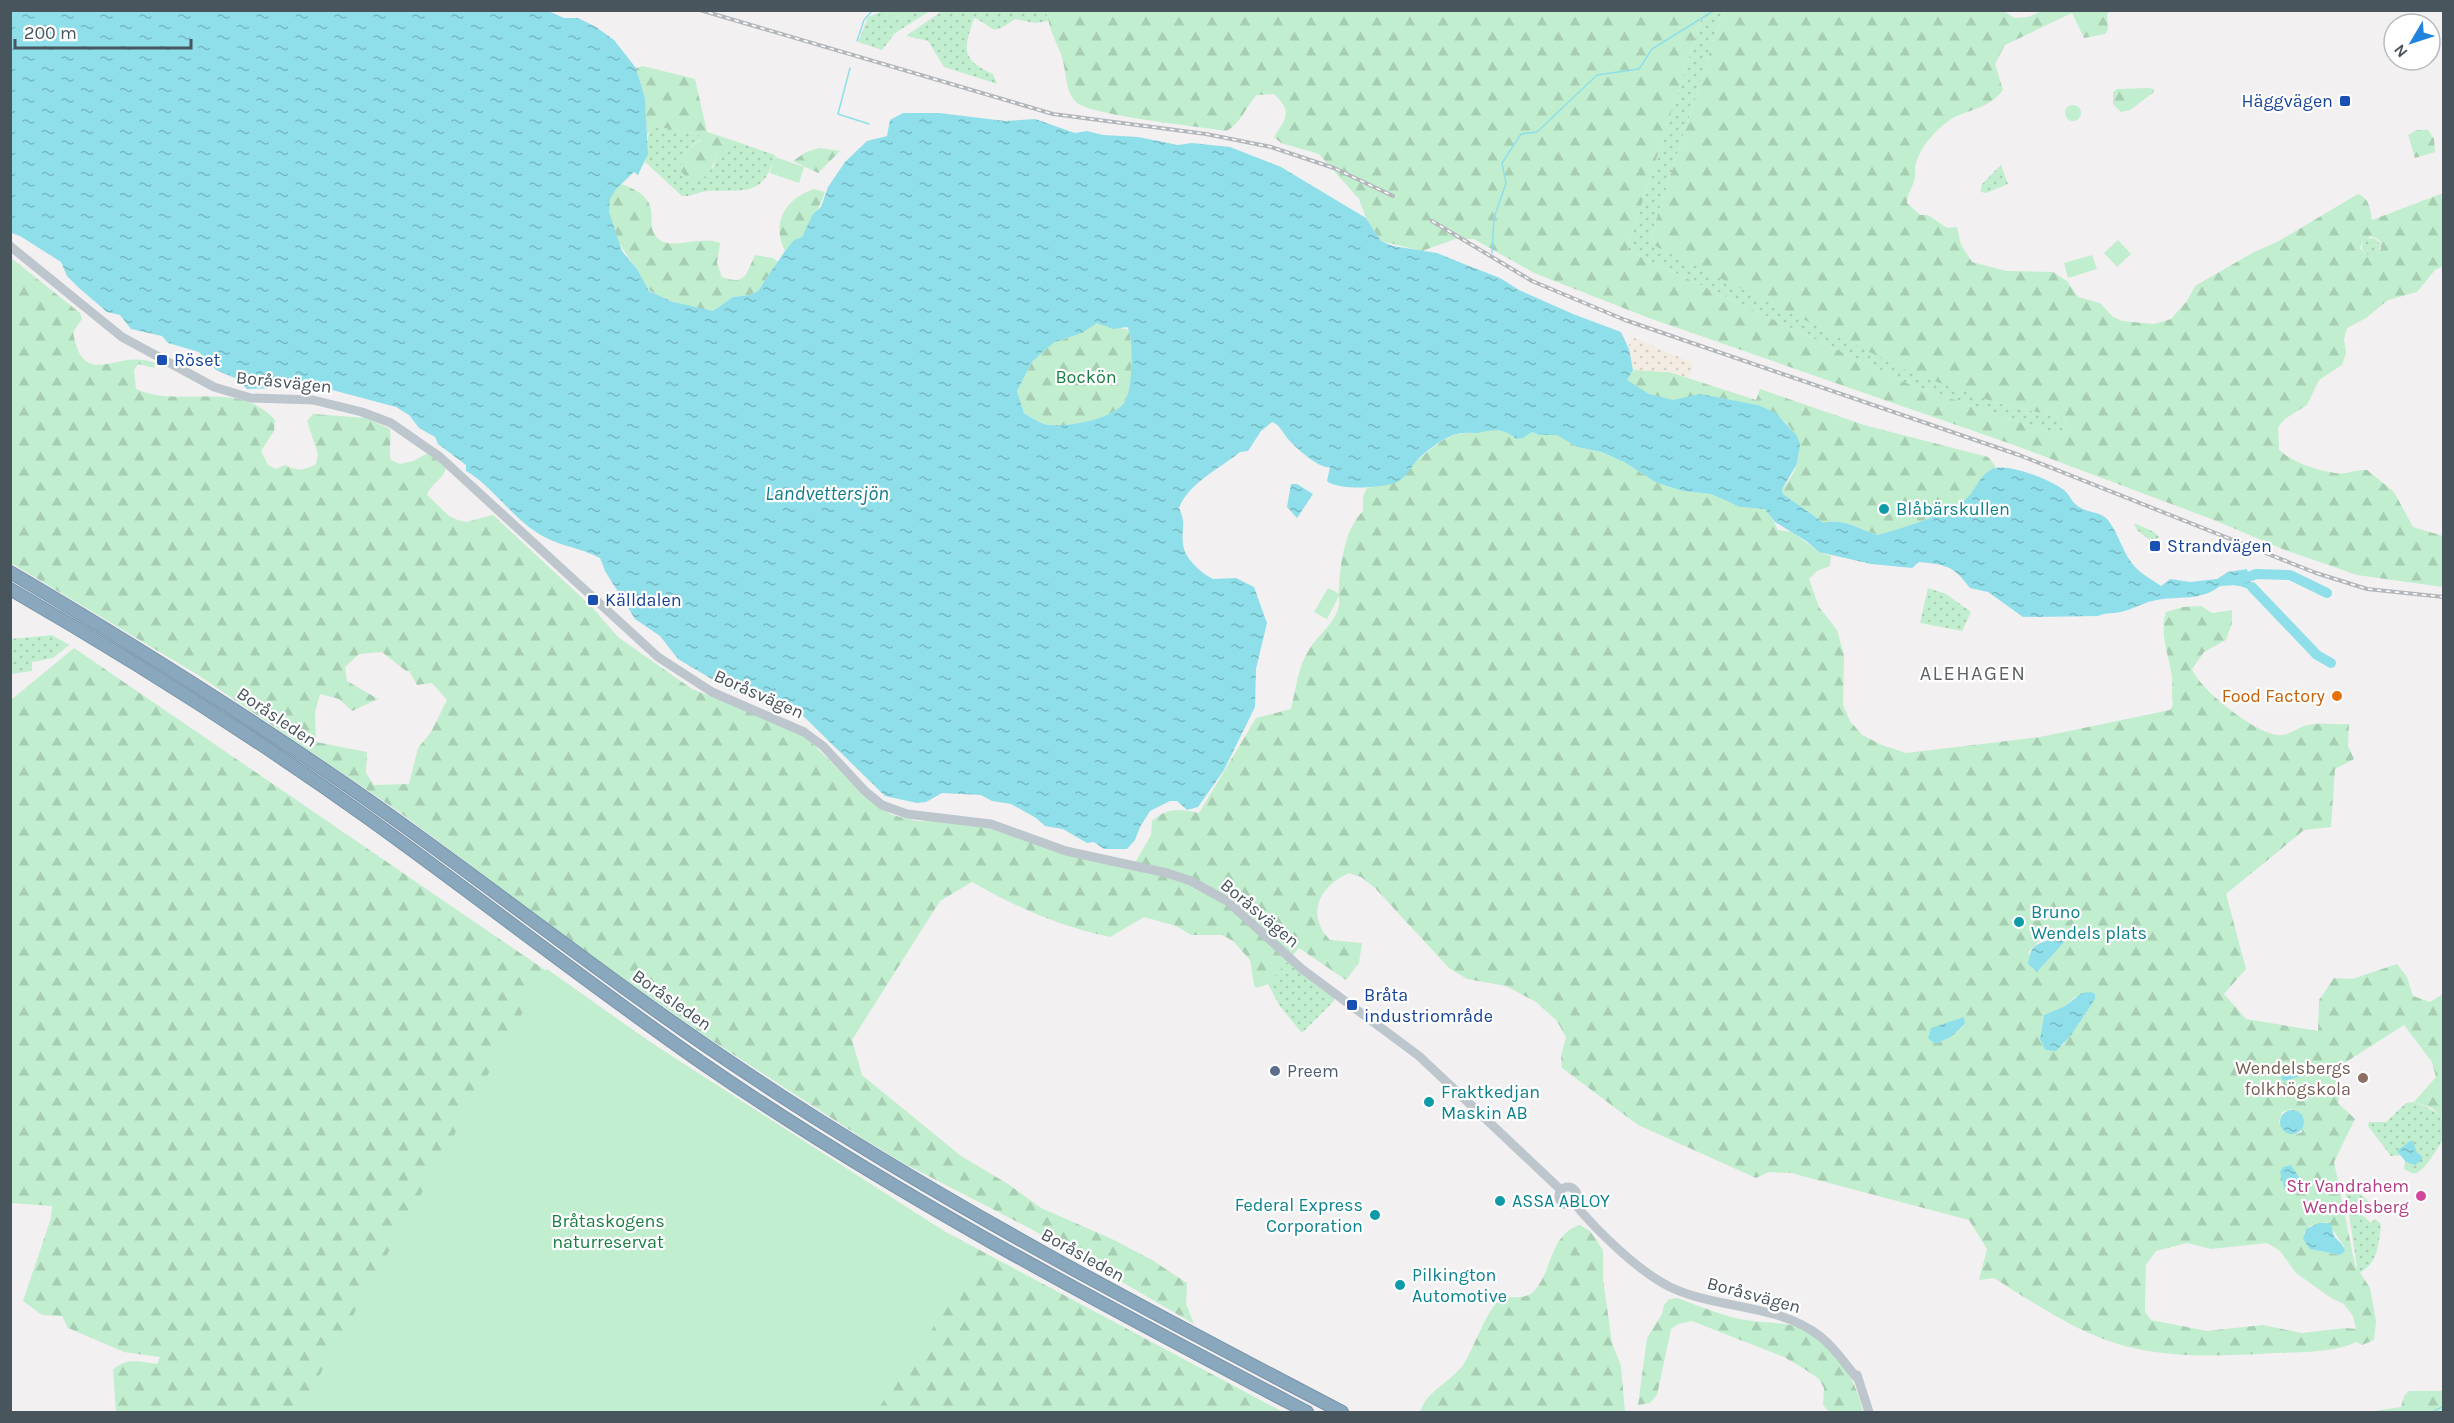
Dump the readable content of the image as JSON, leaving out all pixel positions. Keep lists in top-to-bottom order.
{
  "streets": {
    "highway": ["Boråsleden"],
    "street": ["Boråsvägen"]
  },
  "districts": ["ALEHAGEN"],
  "water": ["Landvettersjön"],
  "parks": ["Bockön", "Bråtaskogens naturreservat"],
  "places": {
    "transit": [
      "Häggvägen",
      "Röset",
      "Strandvägen",
      "Källdalen",
      "Bråta industriområde"
    ],
    "other": [
      "Blåbärskullen",
      "Food Factory",
      "Bruno Wendels plats",
      "Preem",
      "Wendelsbergs folkhögskola",
      "Fraktkedjan Maskin AB",
      "Str Vandrahem Wendelsberg",
      "ASSA ABLOY",
      "Federal Express Corporation",
      "Pilkington Automotive"
    ]
  },
  "scale_bar": "200 m",
  "north": "bottom left"
}
